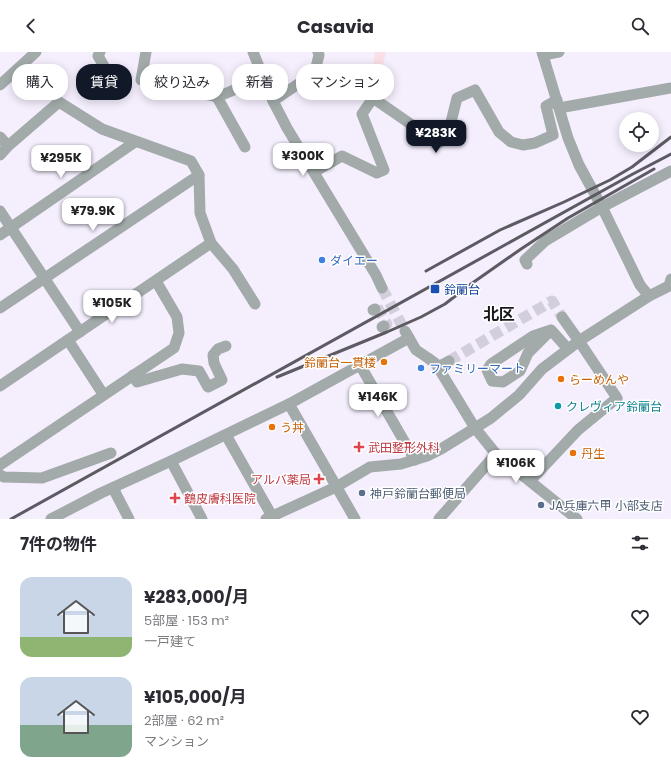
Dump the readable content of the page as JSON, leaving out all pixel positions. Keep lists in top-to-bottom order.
{
  "districts": ["北区"],
  "places": {
    "other": [
      "ダイエー",
      "鈴蘭台一貫楼",
      "ファミリーマート",
      "らーめんや",
      "クレヴィア鈴蘭台",
      "う丼",
      "丹生",
      "神戸鈴蘭台郵便局",
      "JA兵庫六甲 小部支店"
    ],
    "transit": ["鈴蘭台"],
    "health": ["武田整形外科", "アルバ薬局", "鶴皮膚科医院"]
  },
  "page": {
    "header": "Casavia",
    "chip": [
      "購入",
      "賃貸",
      "絞り込み",
      "新着",
      "マンション"
    ],
    "price": [
      "¥283K",
      "¥300K",
      "¥295K",
      "¥79.9K",
      "¥105K",
      "¥146K",
      "¥106K"
    ],
    "heading": "7件の物件",
    "list": [
      {
        "name": "¥283,000/月",
        "note": "5部屋 · 153 m² · 一戸建て"
      },
      {
        "name": "¥105,000/月",
        "note": "2部屋 · 62 m² · マンション"
      }
    ]
  }
}
